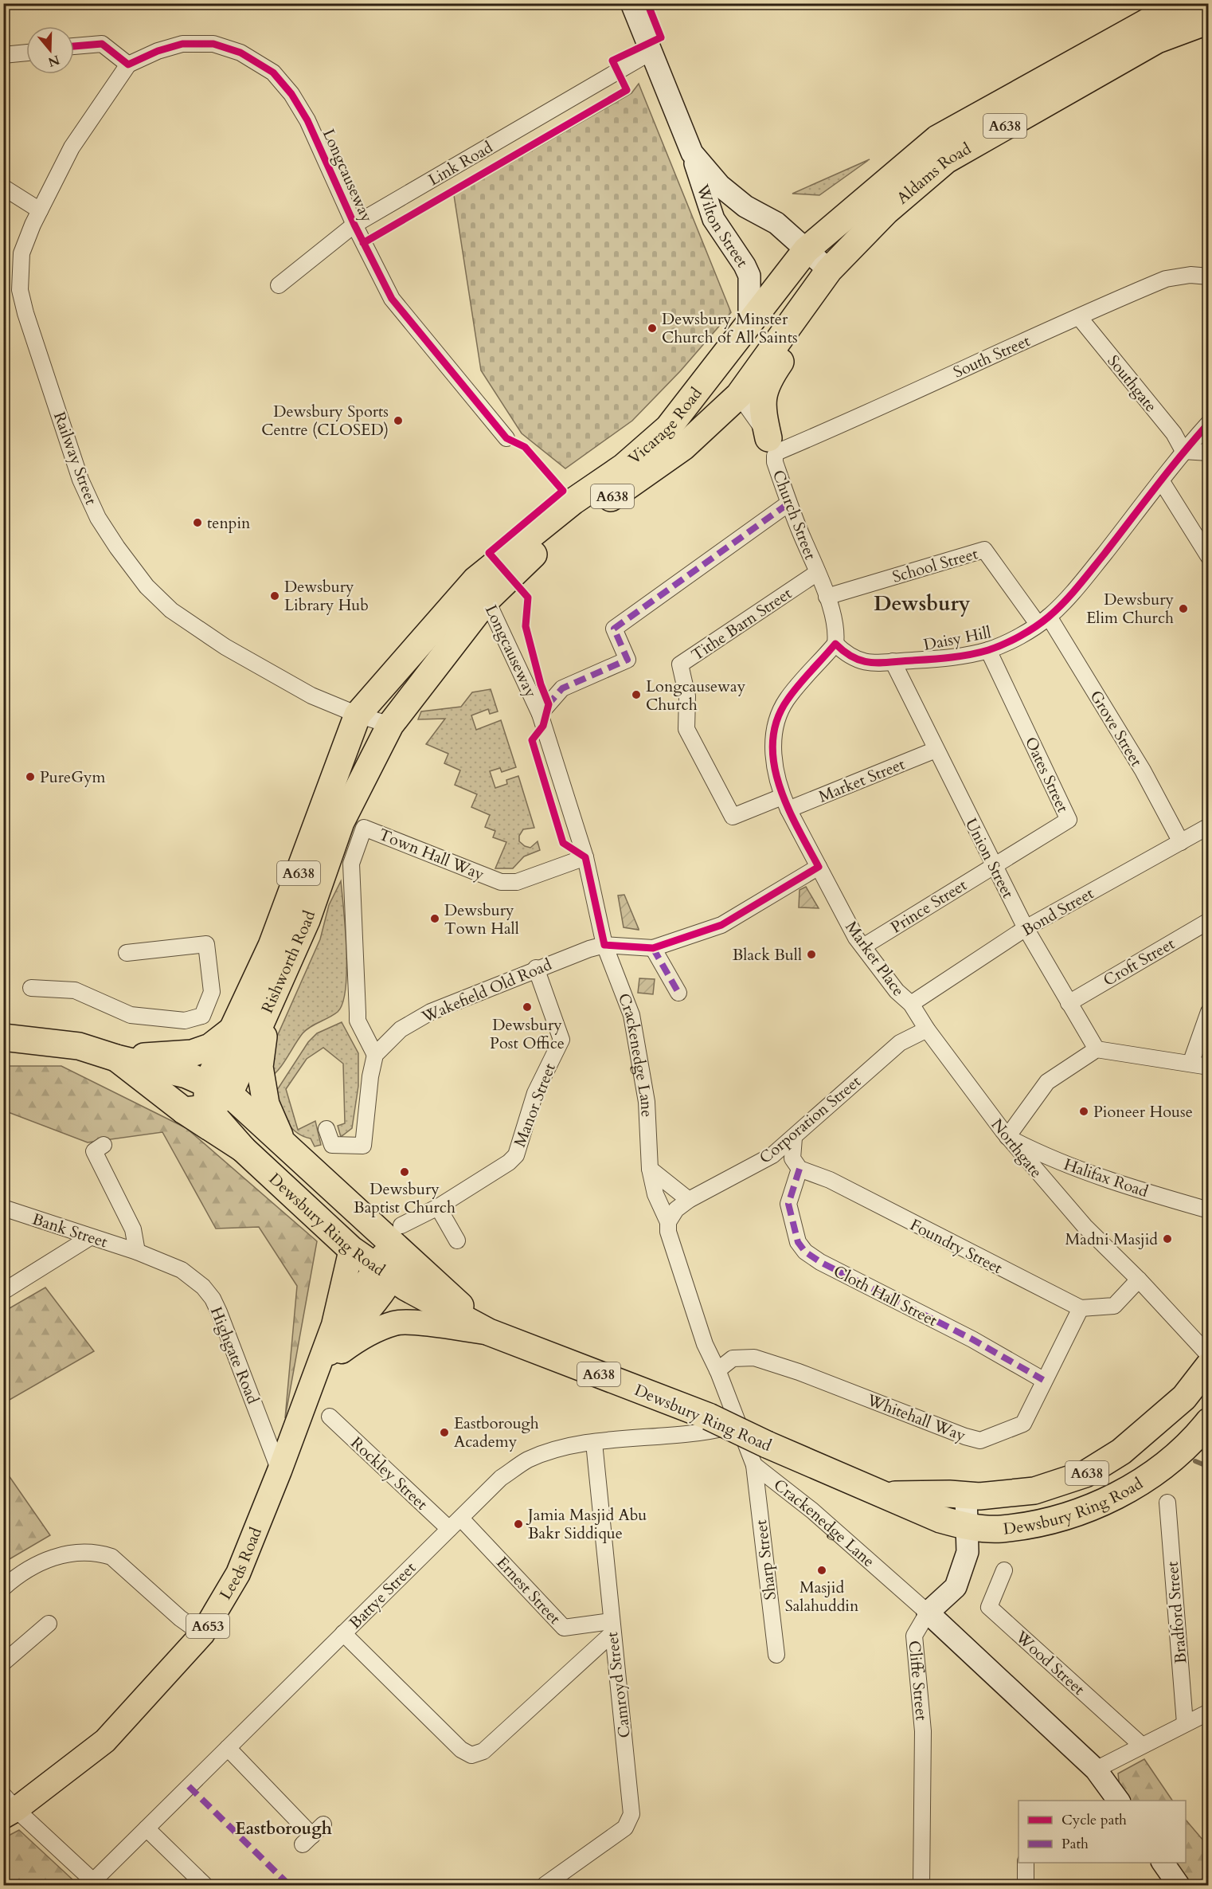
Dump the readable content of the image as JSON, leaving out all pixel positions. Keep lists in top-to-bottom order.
{
  "streets": {
    "highway": [
      "A638",
      "Aldams Road",
      "Vicarage Road",
      "Rishworth Road",
      "Dewsbury Ring Road"
    ],
    "main road": [
      "Wilton Street",
      "Crackenedge Lane",
      "Leeds Road",
      "A653",
      "Cliffe Street"
    ],
    "street": [
      "Link Road",
      "Longcauseway",
      "South Street",
      "Southgate",
      "Railway Street",
      "Church Street",
      "School Street",
      "Tithe Barn Street",
      "Daisy Hill",
      "Grove Street",
      "Oates Street",
      "Market Street",
      "Town Hall Way",
      "Union Street",
      "Prince Street",
      "Bond Street",
      "Market Place",
      "Croft Street",
      "Wakefield Old Road",
      "Manor Street",
      "Corporation Street",
      "Northgate",
      "Halifax Road",
      "Bank Street",
      "Foundry Street",
      "Cloth Hall Street",
      "Highgate Road",
      "Whitehall Way",
      "Rockley Street",
      "Sharp Street",
      "Ernest Street",
      "Battye Street",
      "Bradford Street",
      "Wood Street",
      "Camroyd Street"
    ]
  },
  "crossings": [
    ["A638", "Rishworth Road"],
    ["A638", "Dewsbury Ring Road"],
    ["Link Road", "Longcauseway"],
    ["Link Road", "Wilton Street"],
    ["Aldams Road", "Wilton Street"],
    ["Aldams Road", "Vicarage Road"],
    ["Longcauseway", "Vicarage Road"],
    ["Longcauseway", "Railway Street"],
    ["Longcauseway", "Town Hall Way"],
    ["Longcauseway", "Wakefield Old Road"],
    ["Longcauseway", "Crackenedge Lane"],
    ["Wilton Street", "Vicarage Road"],
    ["South Street", "Southgate"],
    ["South Street", "Church Street"],
    ["Southgate", "Daisy Hill"],
    ["Vicarage Road", "Railway Street"],
    ["Vicarage Road", "Rishworth Road"],
    ["Railway Street", "Rishworth Road"],
    ["Church Street", "School Street"],
    ["Church Street", "Tithe Barn Street"],
    ["Church Street", "Daisy Hill"],
    ["Church Street", "Market Place"],
    ["School Street", "Daisy Hill"],
    ["School Street", "Grove Street"],
    ["Tithe Barn Street", "Market Street"],
    ["Tithe Barn Street", "Market Place"],
    ["Daisy Hill", "Grove Street"],
    ["Daisy Hill", "Oates Street"],
    ["Daisy Hill", "Union Street"],
    ["Daisy Hill", "Market Place"],
    ["Grove Street", "Bond Street"],
    ["Oates Street", "Union Street"],
    ["Oates Street", "Prince Street"],
    ["Market Street", "Union Street"],
    ["Market Street", "Market Place"],
    ["Town Hall Way", "Wakefield Old Road"],
    ["Union Street", "Prince Street"],
    ["Union Street", "Bond Street"],
    ["Union Street", "Croft Street"],
    ["Prince Street", "Market Place"],
    ["Bond Street", "Market Place"],
    ["Bond Street", "Northgate"],
    ["Market Place", "Northgate"],
    ["Rishworth Road", "Dewsbury Ring Road"],
    ["Wakefield Old Road", "Crackenedge Lane"],
    ["Wakefield Old Road", "Manor Street"],
    ["Crackenedge Lane", "Corporation Street"],
    ["Crackenedge Lane", "Dewsbury Ring Road"],
    ["Crackenedge Lane", "Whitehall Way"],
    ["Crackenedge Lane", "Sharp Street"],
    ["Crackenedge Lane", "Battye Street"],
    ["Crackenedge Lane", "Cliffe Street"],
    ["Manor Street", "Dewsbury Ring Road"],
    ["Manor Street", "Leeds Road"],
    ["Corporation Street", "Northgate"],
    ["Northgate", "Halifax Road"],
    ["Dewsbury Ring Road", "Sharp Street"],
    ["Dewsbury Ring Road", "Leeds Road"],
    ["Dewsbury Ring Road", "Cliffe Street"],
    ["Bank Street", "Highgate Road"],
    ["Foundry Street", "Cloth Hall Street"],
    ["Foundry Street", "Whitehall Way"],
    ["Cloth Hall Street", "Whitehall Way"],
    ["Highgate Road", "Leeds Road"],
    ["Rockley Street", "Battye Street"],
    ["Ernest Street", "Battye Street"],
    ["Ernest Street", "Camroyd Street"],
    ["Battye Street", "Camroyd Street"]
  ],
  "districts": ["Dewsbury", "Eastborough"],
  "places": [
    "Dewsbury Minster Church of All Saints",
    "Dewsbury Sports Centre (CLOSED)",
    "tenpin",
    "Dewsbury Library Hub",
    "Dewsbury Elim Church",
    "Longcauseway Church",
    "PureGym",
    "Dewsbury Town Hall",
    "Black Bull",
    "Dewsbury Post Office",
    "Pioneer House",
    "Dewsbury Baptist Church",
    "Madni Masjid",
    "Eastborough Academy",
    "Jamia Masjid Abu Bakr Siddique",
    "Masjid Salahuddin"
  ],
  "legend": ["Cycle path", "Path"],
  "north": "bottom"
}
